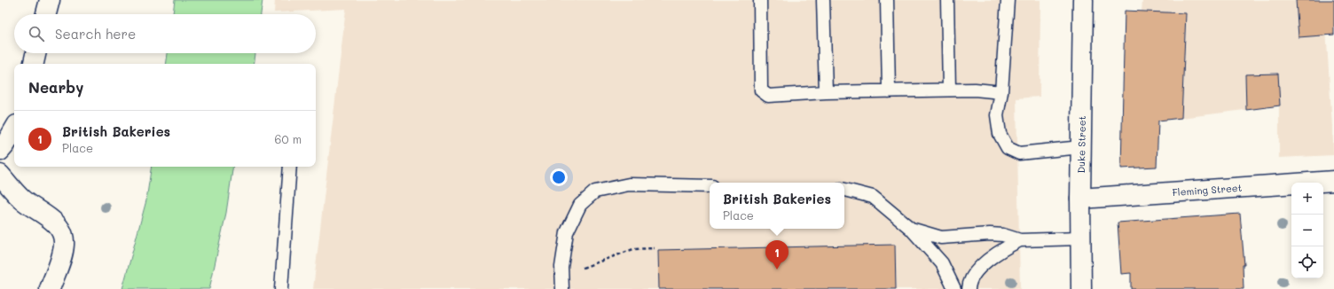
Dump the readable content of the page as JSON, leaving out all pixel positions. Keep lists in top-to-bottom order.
{
  "streets": {
    "street": ["Duke Street", "Fleming Street"]
  },
  "crossings": [
    ["Duke Street", "Fleming Street"]
  ],
  "page": {
    "search": "Search here",
    "heading": "Nearby",
    "list": [
      {
        "mark": "1",
        "name": "British Bakeries",
        "note": "Place",
        "value": "60 m"
      }
    ],
    "map_buttons": ["+", "−"],
    "popup": ["British Bakeries", "Place"],
    "pins": "1"
  }
}
